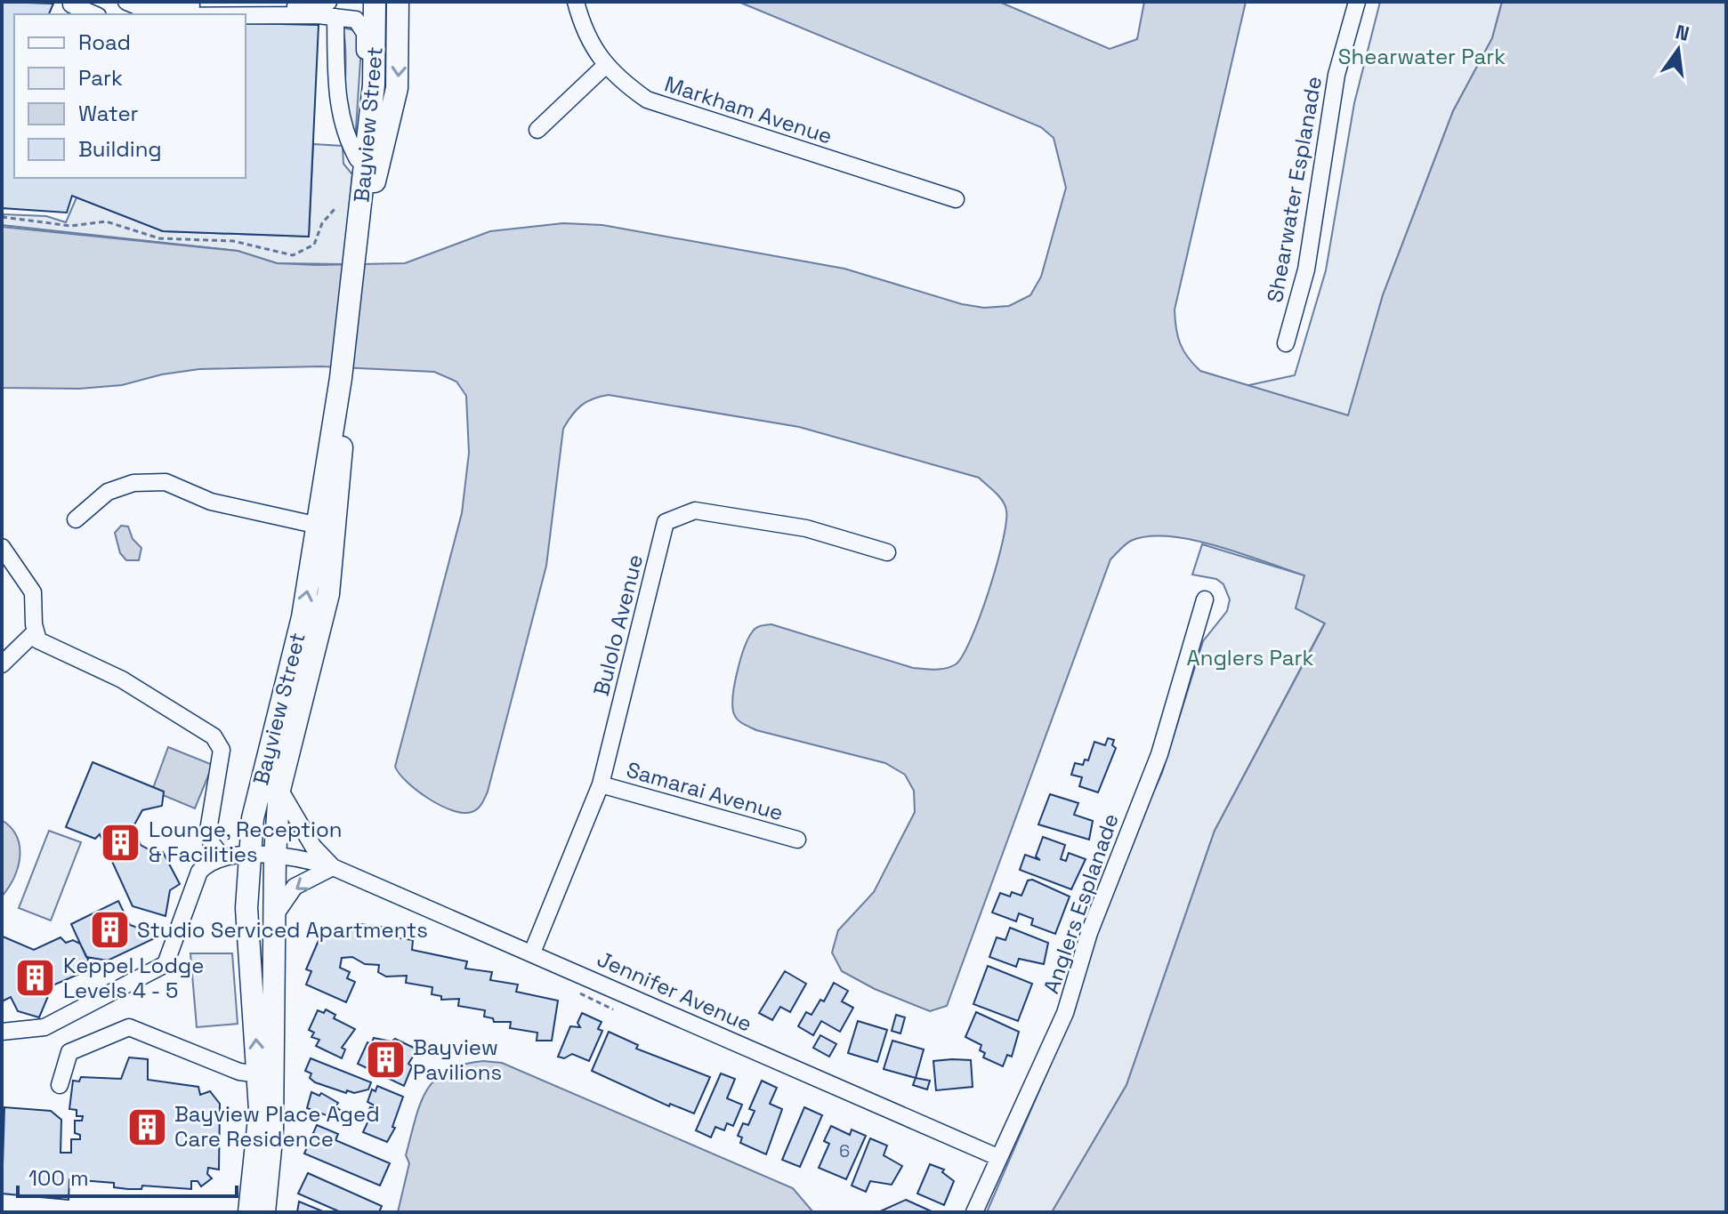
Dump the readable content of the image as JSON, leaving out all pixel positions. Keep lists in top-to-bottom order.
{
  "streets": {
    "main road": ["Bayview Street"],
    "street": [
      "Markham Avenue",
      "Shearwater Esplanade",
      "Bulolo Avenue",
      "Samarai Avenue",
      "Anglers Esplanade",
      "Jennifer Avenue"
    ]
  },
  "crossings": [
    ["Bayview Street", "Jennifer Avenue"],
    ["Bulolo Avenue", "Samarai Avenue"],
    ["Bulolo Avenue", "Jennifer Avenue"],
    ["Anglers Esplanade", "Jennifer Avenue"]
  ],
  "parks": ["Shearwater Park", "Anglers Park"],
  "places": {
    "building": [
      "Lounge, Reception & Facilities",
      "Studio Serviced Apartments",
      "Keppel Lodge Levels 4 - 5",
      "Bayview Pavilions",
      "Bayview Place Aged Care Residence"
    ]
  },
  "house_numbers": ["6"],
  "legend": [
    "Road",
    "Park",
    "Water",
    "Building"
  ],
  "scale_bar": "100 m",
  "north": "top"
}
